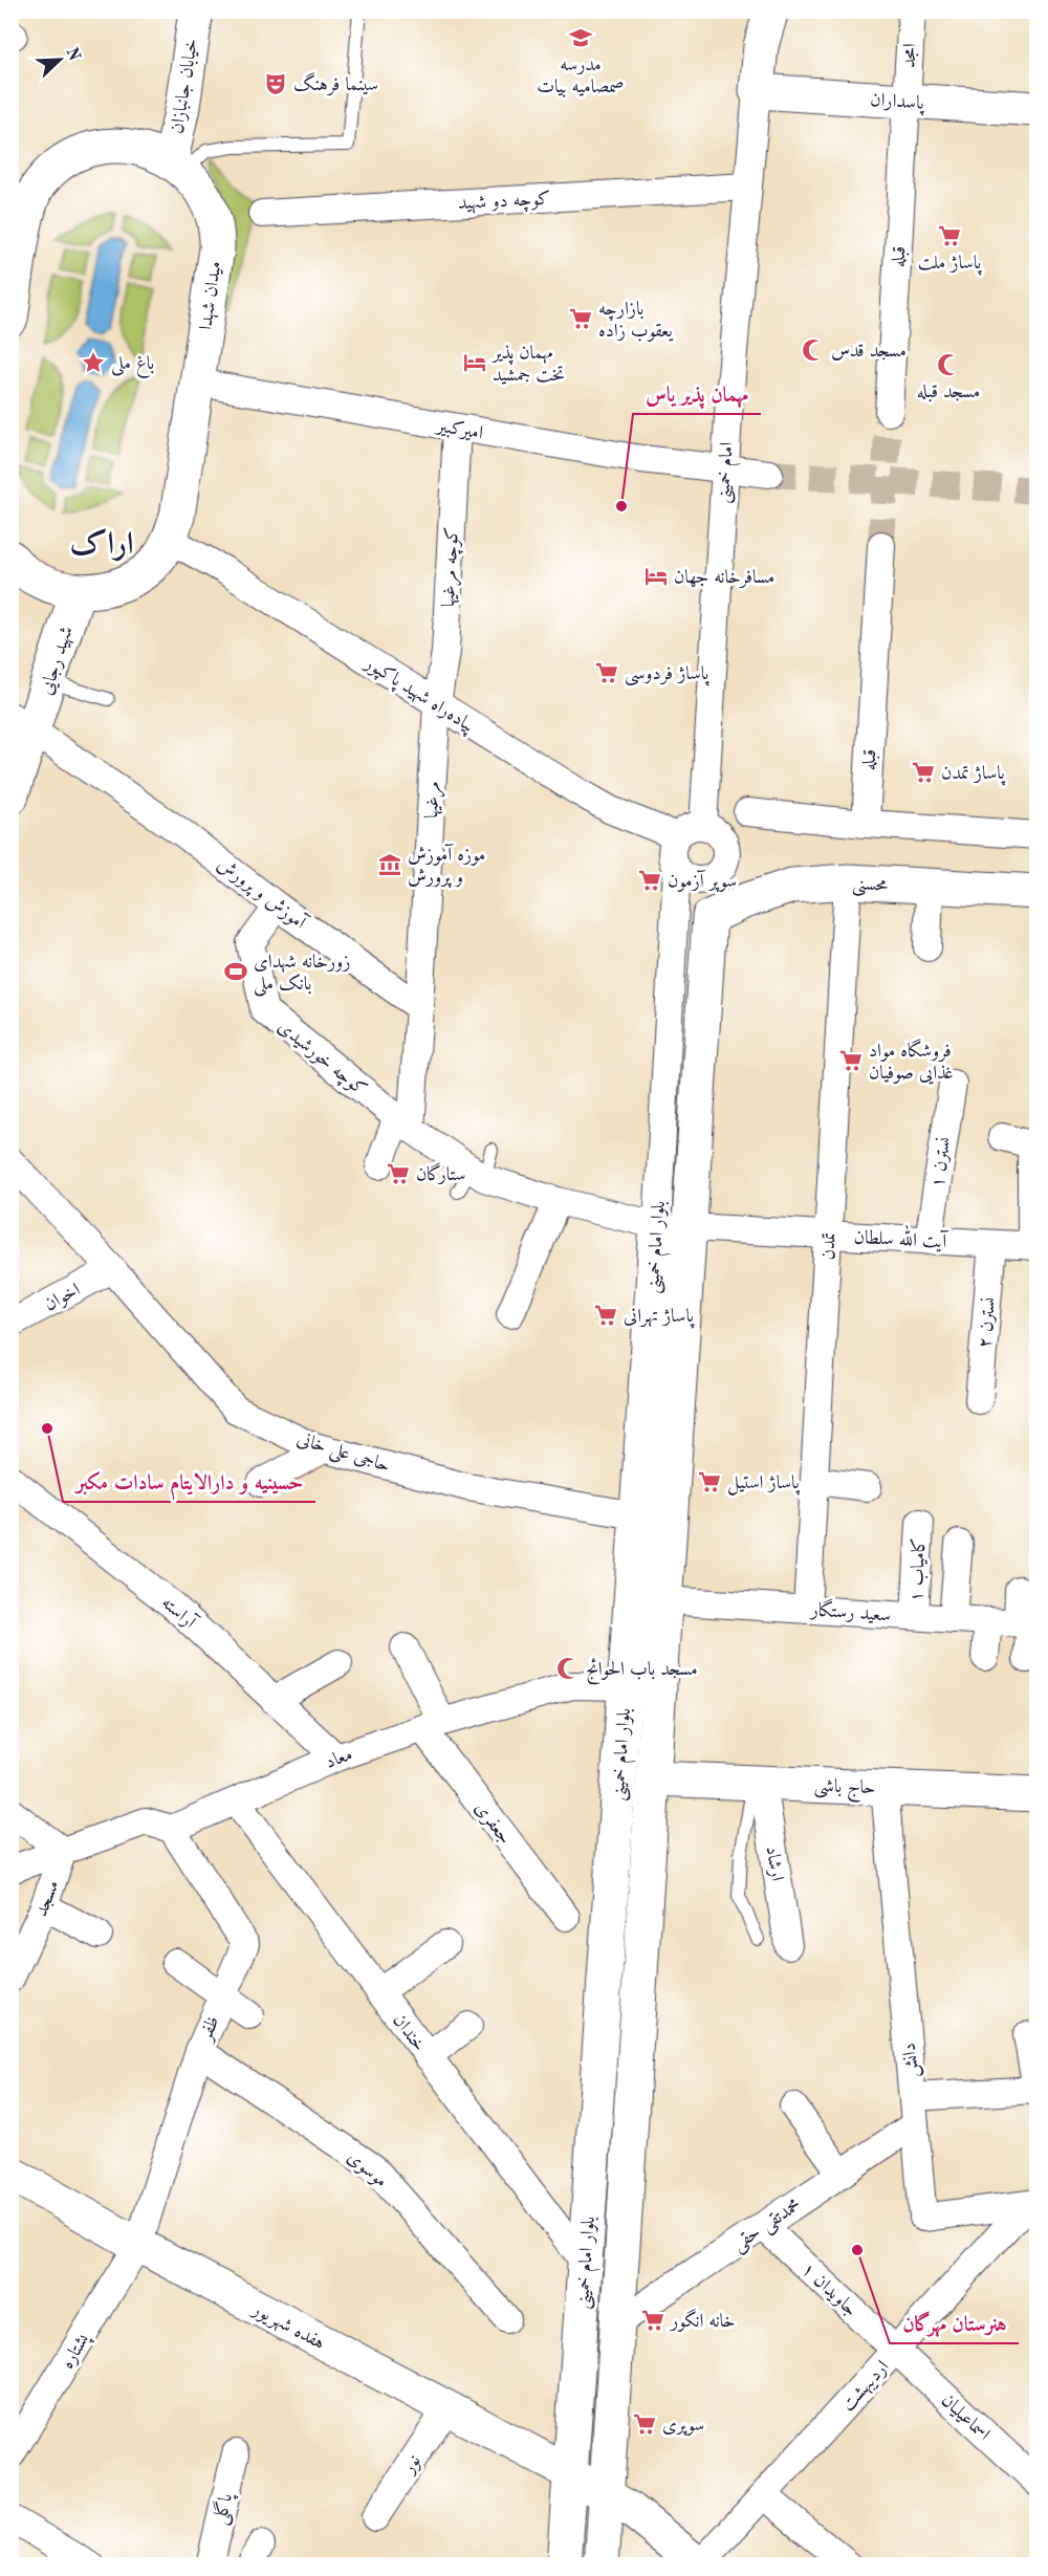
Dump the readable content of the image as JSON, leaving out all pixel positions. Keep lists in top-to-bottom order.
{
  "streets": {
    "main road": [
      "خیابان جانبازان",
      "پاسداران",
      "میدان شهدا",
      "امام خمینی",
      "شهید رجایی",
      "محسنی",
      "بلوار امام خمینی",
      "حاج باشی",
      "هفده شهریور"
    ],
    "street": [
      "امجد",
      "کوچه دو شهید",
      "قبله",
      "امیرکبیر",
      "کوچه مرغیها",
      "پیاده‌راه شهید پاکپور",
      "مرغیها",
      "آموزش و پرورش",
      "کوچه خورشیدی",
      "نسترن ۱",
      "آیت الله سلطان",
      "تمدن",
      "اخوان",
      "نسترن ۲",
      "حاجی علی خانی",
      "کامیاب ۱",
      "آراسته",
      "سعید رستگار",
      "معاد",
      "جعفری",
      "ارشاد",
      "مسجد",
      "ظفر",
      "خندان",
      "دانش",
      "موسوی",
      "محمدتقی حقی",
      "جاویدان ۱",
      "پشتاره",
      "اردیبهشت",
      "اسماعیلیان",
      "نور",
      "پاگلی"
    ]
  },
  "crossings": [
    ["امجد", "پاسداران"],
    ["امجد", "قبله"],
    ["خیابان جانبازان", "میدان شهدا"],
    ["پاسداران", "قبله"],
    ["پاسداران", "امام خمینی"],
    ["کوچه دو شهید", "امام خمینی"],
    ["میدان شهدا", "امیرکبیر"],
    ["میدان شهدا", "شهید رجایی"],
    ["میدان شهدا", "پیاده‌راه شهید پاکپور"],
    ["امیرکبیر", "امام خمینی"],
    ["امیرکبیر", "کوچه مرغیها"],
    ["امام خمینی", "پیاده‌راه شهید پاکپور"],
    ["امام خمینی", "بلوار امام خمینی"],
    ["کوچه مرغیها", "پیاده‌راه شهید پاکپور"],
    ["کوچه مرغیها", "مرغیها"],
    ["شهید رجایی", "آموزش و پرورش"],
    ["پیاده‌راه شهید پاکپور", "مرغیها"],
    ["پیاده‌راه شهید پاکپور", "بلوار امام خمینی"],
    ["مرغیها", "آموزش و پرورش"],
    ["محسنی", "تمدن"],
    ["محسنی", "بلوار امام خمینی"],
    ["آموزش و پرورش", "کوچه خورشیدی"],
    ["نسترن ۱", "آیت الله سلطان"],
    ["آیت الله سلطان", "تمدن"],
    ["آیت الله سلطان", "بلوار امام خمینی"],
    ["آیت الله سلطان", "نسترن ۲"],
    ["تمدن", "سعید رستگار"],
    ["بلوار امام خمینی", "حاجی علی خانی"],
    ["بلوار امام خمینی", "سعید رستگار"],
    ["بلوار امام خمینی", "معاد"],
    ["بلوار امام خمینی", "حاج باشی"],
    ["بلوار امام خمینی", "خندان"],
    ["بلوار امام خمینی", "محمدتقی حقی"],
    ["بلوار امام خمینی", "هفده شهریور"],
    ["اخوان", "حاجی علی خانی"],
    ["کامیاب ۱", "سعید رستگار"],
    ["آراسته", "معاد"],
    ["معاد", "جعفری"],
    ["معاد", "ظفر"],
    ["معاد", "خندان"],
    ["حاج باشی", "ارشاد"],
    ["حاج باشی", "دانش"],
    ["ظفر", "موسوی"],
    ["ظفر", "هفده شهریور"],
    ["ظفر", "پشتاره"],
    ["دانش", "محمدتقی حقی"],
    ["دانش", "اردیبهشت"],
    ["محمدتقی حقی", "جاویدان ۱"],
    ["جاویدان ۱", "اردیبهشت"],
    ["جاویدان ۱", "اسماعیلیان"],
    ["هفده شهریور", "پشتاره"],
    ["هفده شهریور", "اردیبهشت"],
    ["هفده شهریور", "نور"],
    ["اردیبهشت", "اسماعیلیان"]
  ],
  "districts": ["اراک"],
  "places": {
    "school or university": ["مدرسه صمصامیه بیات"],
    "theatre": ["سینما فرهنگ"],
    "supermarket": [
      "پاساژ ملت",
      "بازارچه یعقوب زاده",
      "پاساژ فردوسی",
      "پاساژ تمدن",
      "سوپر آزمون",
      "فروشگاه مواد غذایی صوفیان",
      "ستارگان",
      "پاساژ تهرانی",
      "پاساژ استیل",
      "خانه انگور",
      "سوپری"
    ],
    "mosque": ["مسجد قدس", "مسجد قبله", "مسجد باب الحوائج"],
    "place": ["باغ ملی"],
    "hotel": ["مهمان پذیر تخت جمشید", "مسافرخانه جهان"],
    "other": ["مهمان پذیر یاس", "حسینیه و دارالایتام سادات مکبر", "هنرستان مهرگان"],
    "museum": ["موزه آموزش و پرورش"],
    "sports": ["زورخانه شهدای بانک ملی"]
  },
  "north": "top right"
}
